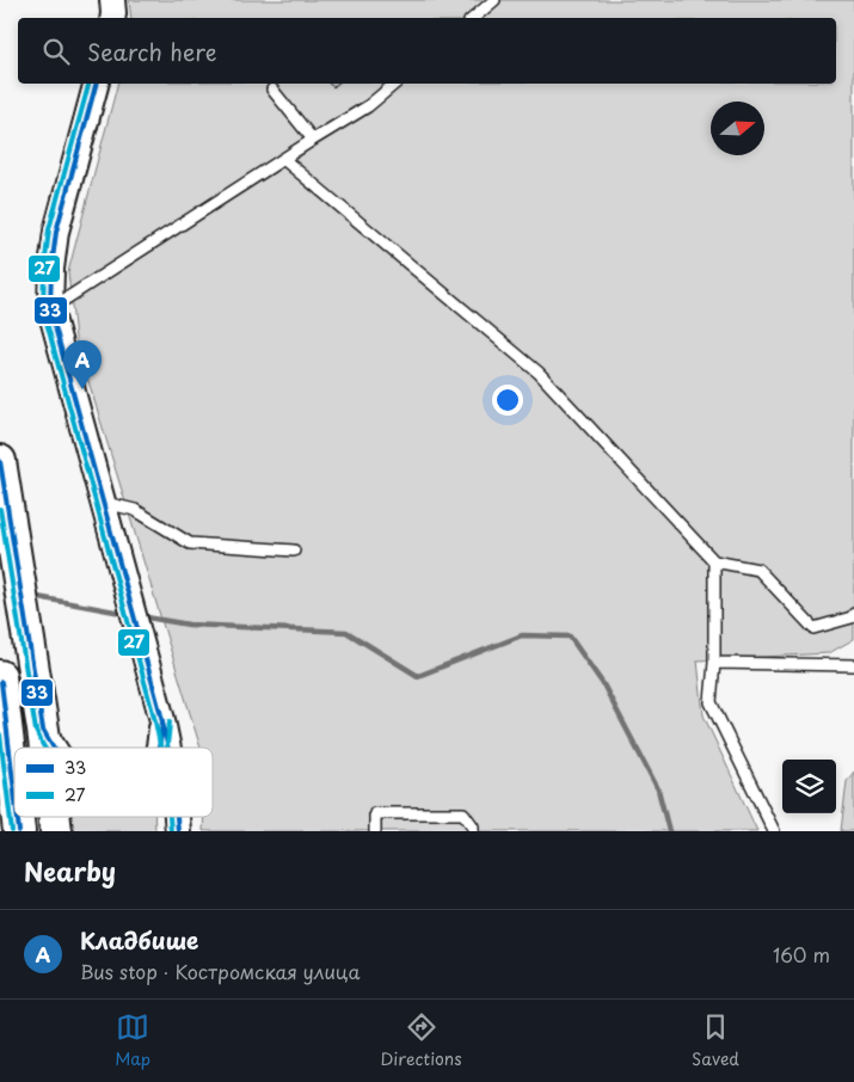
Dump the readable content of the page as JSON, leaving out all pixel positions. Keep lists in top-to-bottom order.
{
  "lines": ["transit line 33", "transit line 27"],
  "legend": ["33", "27"],
  "north": "right",
  "page": {
    "search": "Search here",
    "pins": "A",
    "heading": "Nearby",
    "list": [
      {
        "mark": "A",
        "name": "Кладбише",
        "note": "Bus stop · Костромская улица",
        "value": "160 m"
      }
    ],
    "nav": ["Map", "Directions", "Saved"]
  }
}
